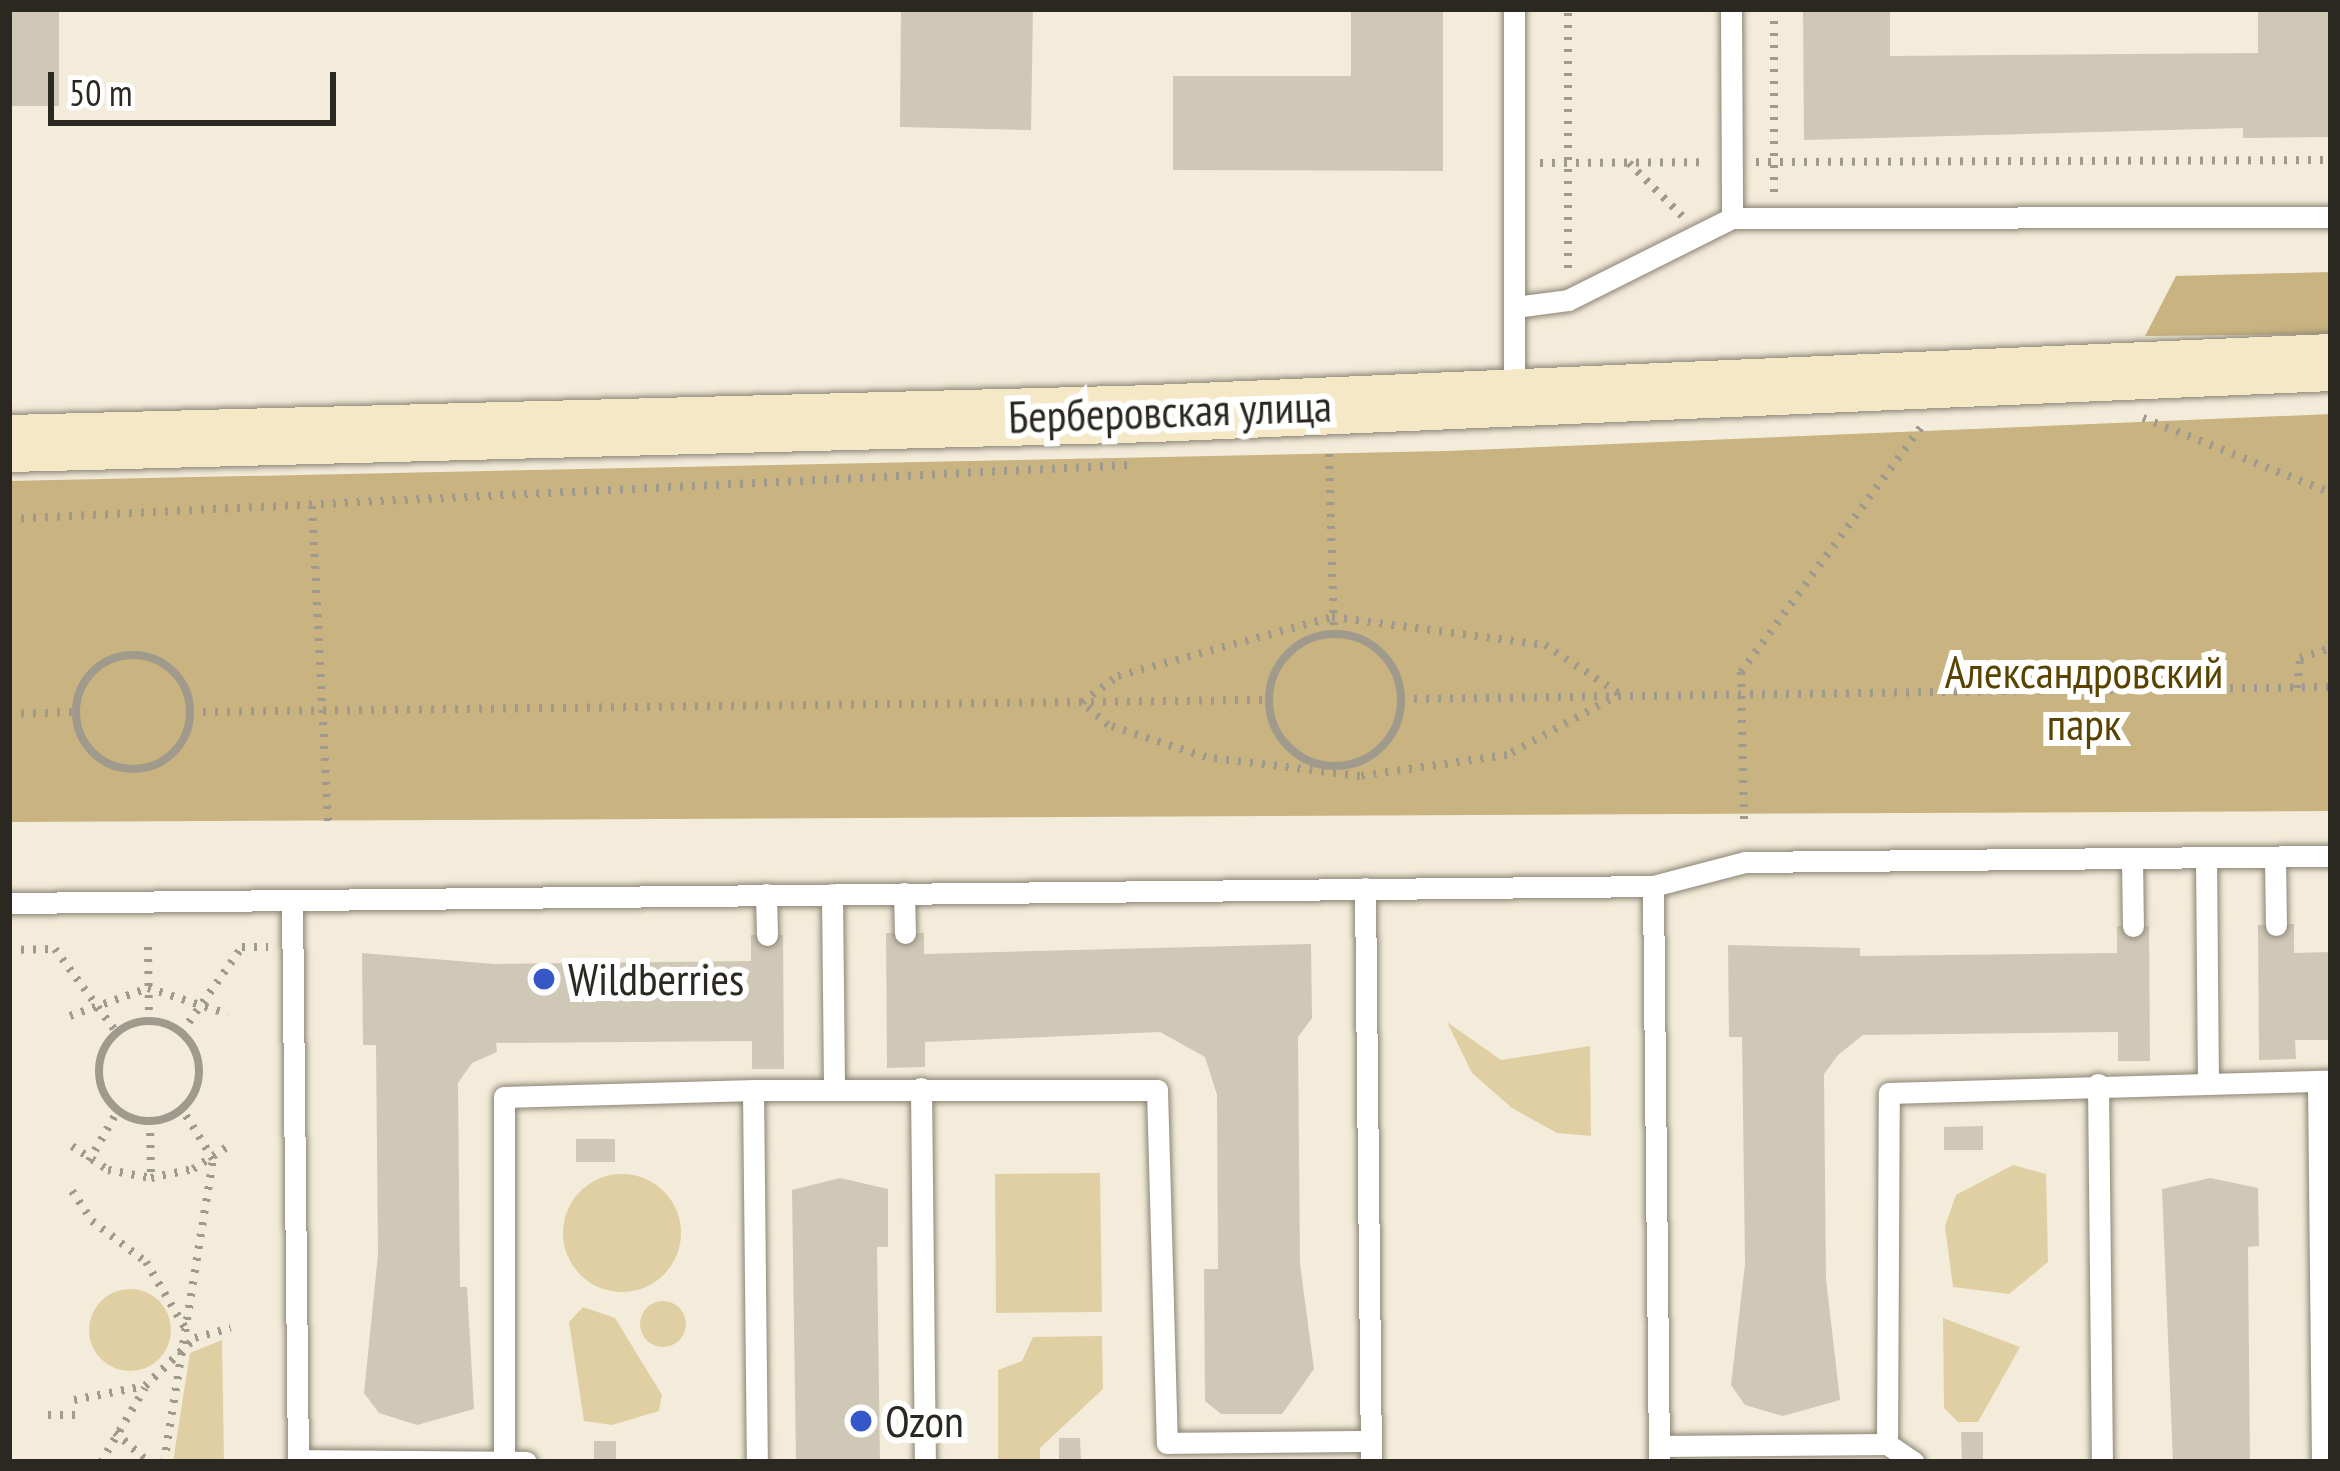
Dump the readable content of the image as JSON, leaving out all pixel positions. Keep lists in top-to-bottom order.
{
  "streets": {
    "street": ["Берберовская улица"]
  },
  "parks": ["Александровский парк"],
  "places": ["Wildberries", "Ozon"],
  "scale_bar": "50 m"
}
